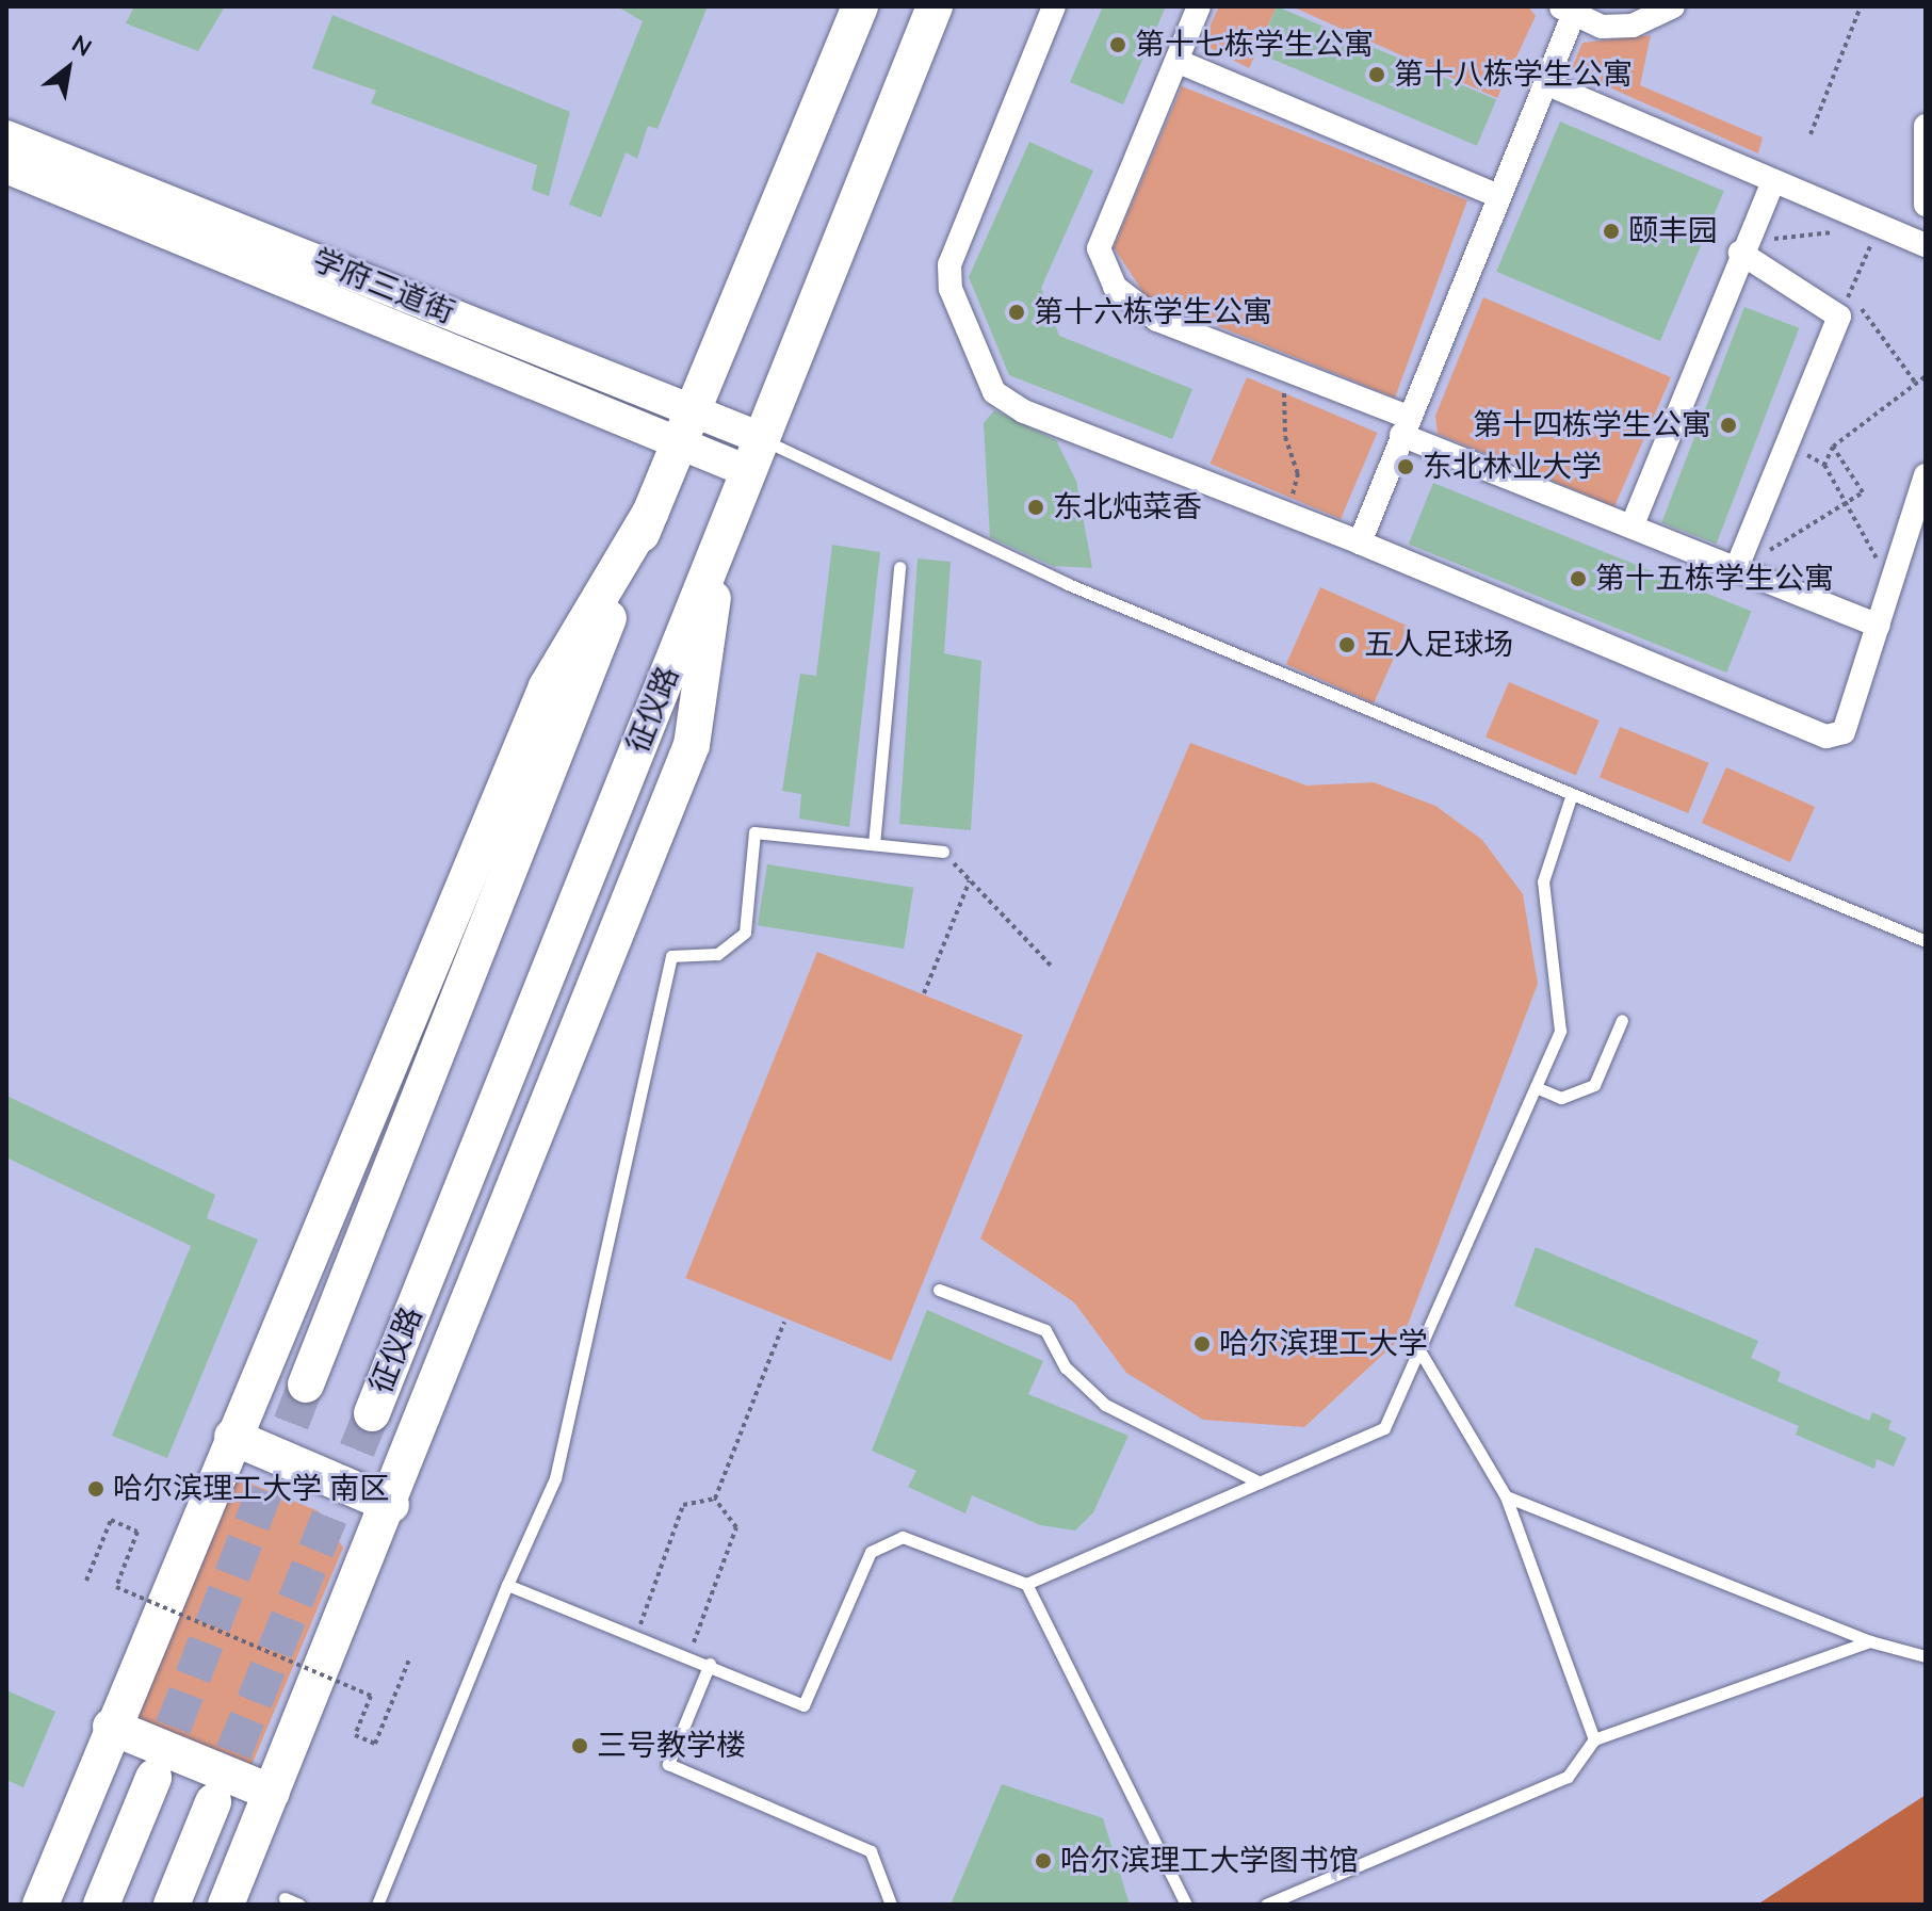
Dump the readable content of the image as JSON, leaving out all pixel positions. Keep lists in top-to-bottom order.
{
  "streets": {
    "main road": ["学府三道街", "征仪路"]
  },
  "crossings": [
    ["学府三道街", "征仪路"]
  ],
  "places": [
    "第十七栋学生公寓",
    "第十八栋学生公寓",
    "颐丰园",
    "第十六栋学生公寓",
    "第十四栋学生公寓",
    "东北林业大学",
    "东北炖菜香",
    "第十五栋学生公寓",
    "五人足球场",
    "哈尔滨理工大学",
    "哈尔滨理工大学 南区",
    "三号教学楼",
    "哈尔滨理工大学图书馆"
  ],
  "north": "top right"
}
